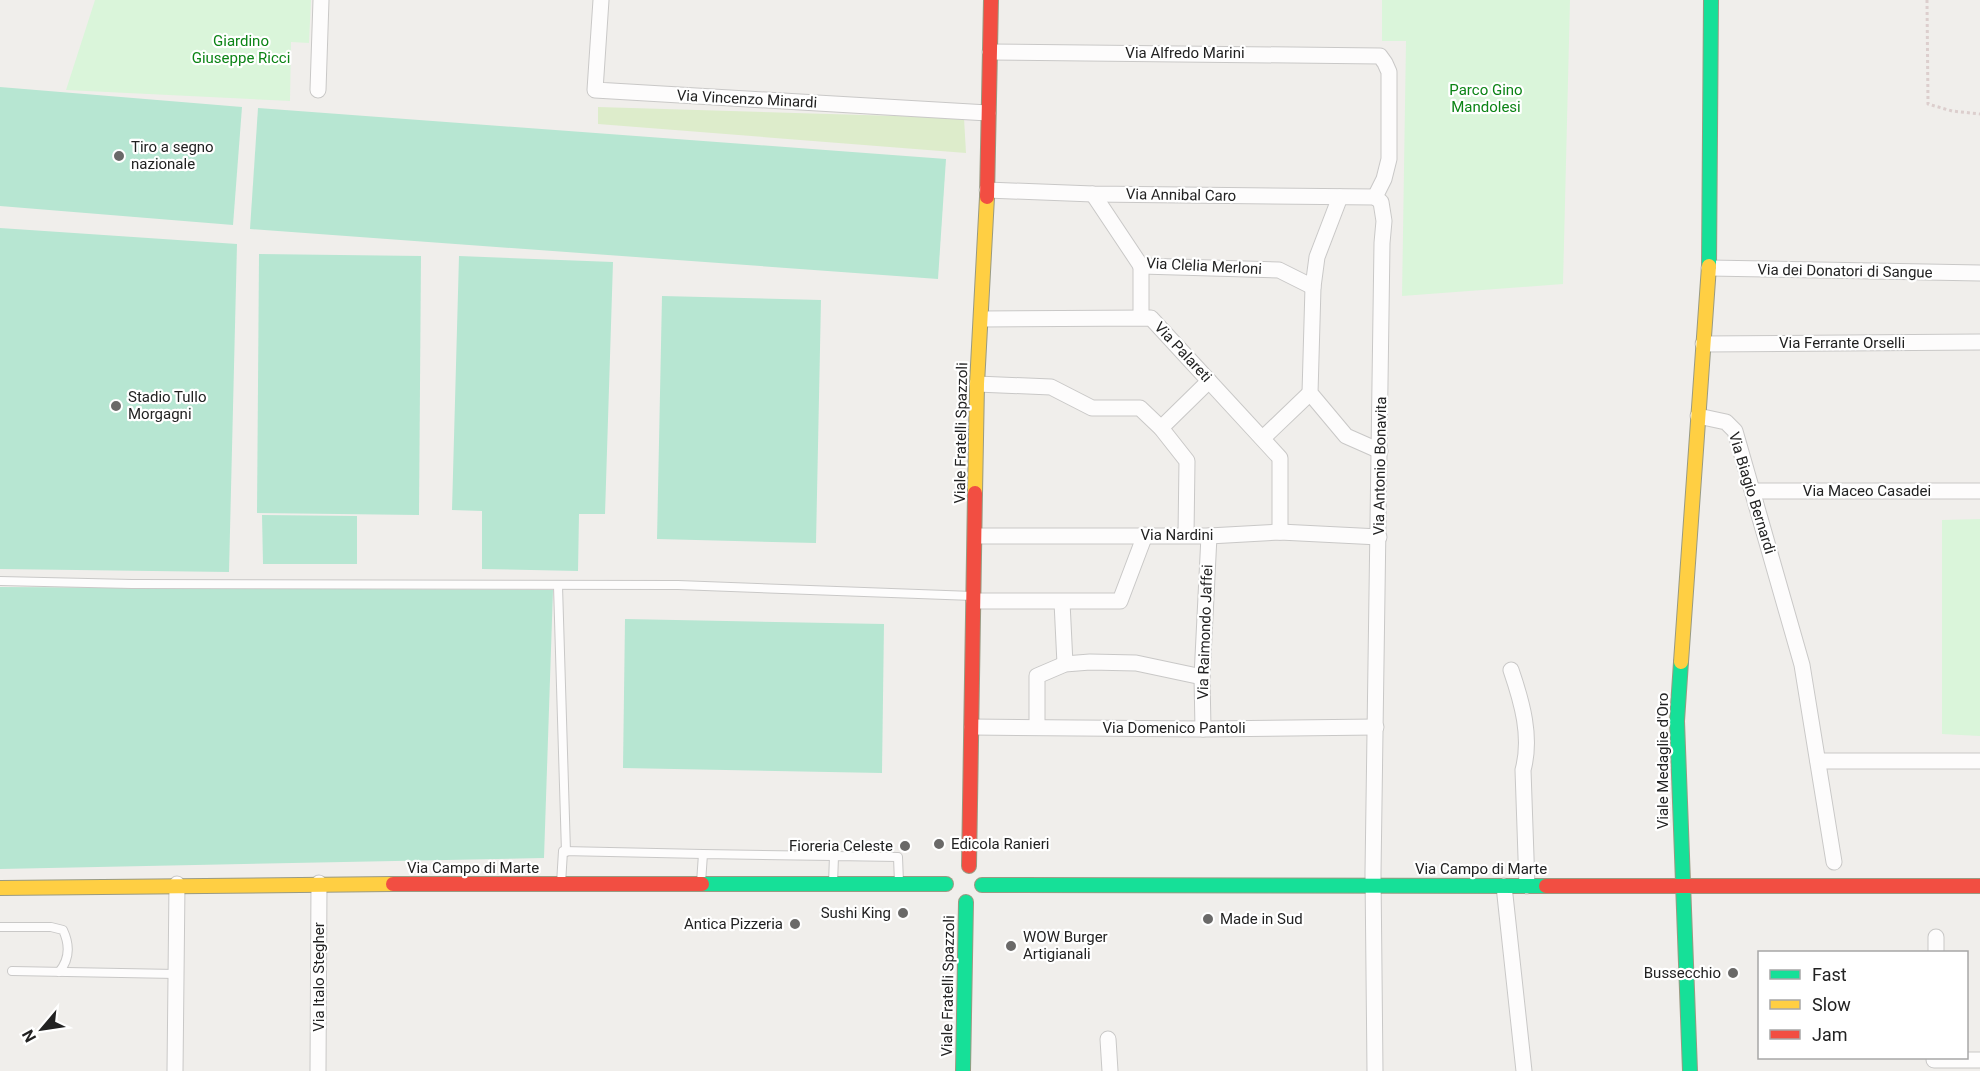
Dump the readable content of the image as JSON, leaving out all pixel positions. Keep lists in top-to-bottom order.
{
  "streets": {
    "street": [
      "Via Alfredo Marini",
      "Via Vincenzo Minardi",
      "Via Annibal Caro",
      "Via Clelia Merloni",
      "Via dei Donatori di Sangue",
      "Via Ferrante Orselli",
      "Via Palareti",
      "Viale Fratelli Spazzoli",
      "Via Antonio Bonavita",
      "Via Maceo Casadei",
      "Via Biagio Bernardi",
      "Via Nardini",
      "Via Raimondo Jaffei",
      "Via Domenico Pantoli",
      "Viale Medaglie d'Oro",
      "Via Campo di Marte",
      "Via Italo Stegher"
    ]
  },
  "crossings": [
    ["Via Alfredo Marini", "Via Annibal Caro"],
    ["Via Alfredo Marini", "Viale Fratelli Spazzoli"],
    ["Via Alfredo Marini", "Via Antonio Bonavita"],
    ["Via Vincenzo Minardi", "Viale Fratelli Spazzoli"],
    ["Via Annibal Caro", "Via Clelia Merloni"],
    ["Via Annibal Caro", "Viale Fratelli Spazzoli"],
    ["Via Annibal Caro", "Via Antonio Bonavita"],
    ["Via Palareti", "Viale Fratelli Spazzoli"],
    ["Via Palareti", "Via Nardini"],
    ["Viale Fratelli Spazzoli", "Via Nardini"],
    ["Viale Fratelli Spazzoli", "Via Domenico Pantoli"],
    ["Viale Fratelli Spazzoli", "Via Campo di Marte"],
    ["Via Antonio Bonavita", "Via Nardini"],
    ["Via Antonio Bonavita", "Via Domenico Pantoli"],
    ["Via Antonio Bonavita", "Via Campo di Marte"],
    ["Via Maceo Casadei", "Via Biagio Bernardi"],
    ["Via Biagio Bernardi", "Viale Medaglie d'Oro"],
    ["Via Nardini", "Via Raimondo Jaffei"],
    ["Via Raimondo Jaffei", "Via Domenico Pantoli"],
    ["Viale Medaglie d'Oro", "Via Campo di Marte"],
    ["Via Campo di Marte", "Via Italo Stegher"]
  ],
  "parks": ["Giardino Giuseppe Ricci", "Parco Gino Mandolesi"],
  "places": [
    "Tiro a segno nazionale",
    "Stadio Tullo Morgagni",
    "Edicola Ranieri",
    "Fioreria Celeste",
    "Sushi King",
    "Made in Sud",
    "Antica Pizzeria",
    "WOW Burger Artigianali",
    "Bussecchio"
  ],
  "legend": ["Fast", "Slow", "Jam"],
  "north": "bottom left"
}
